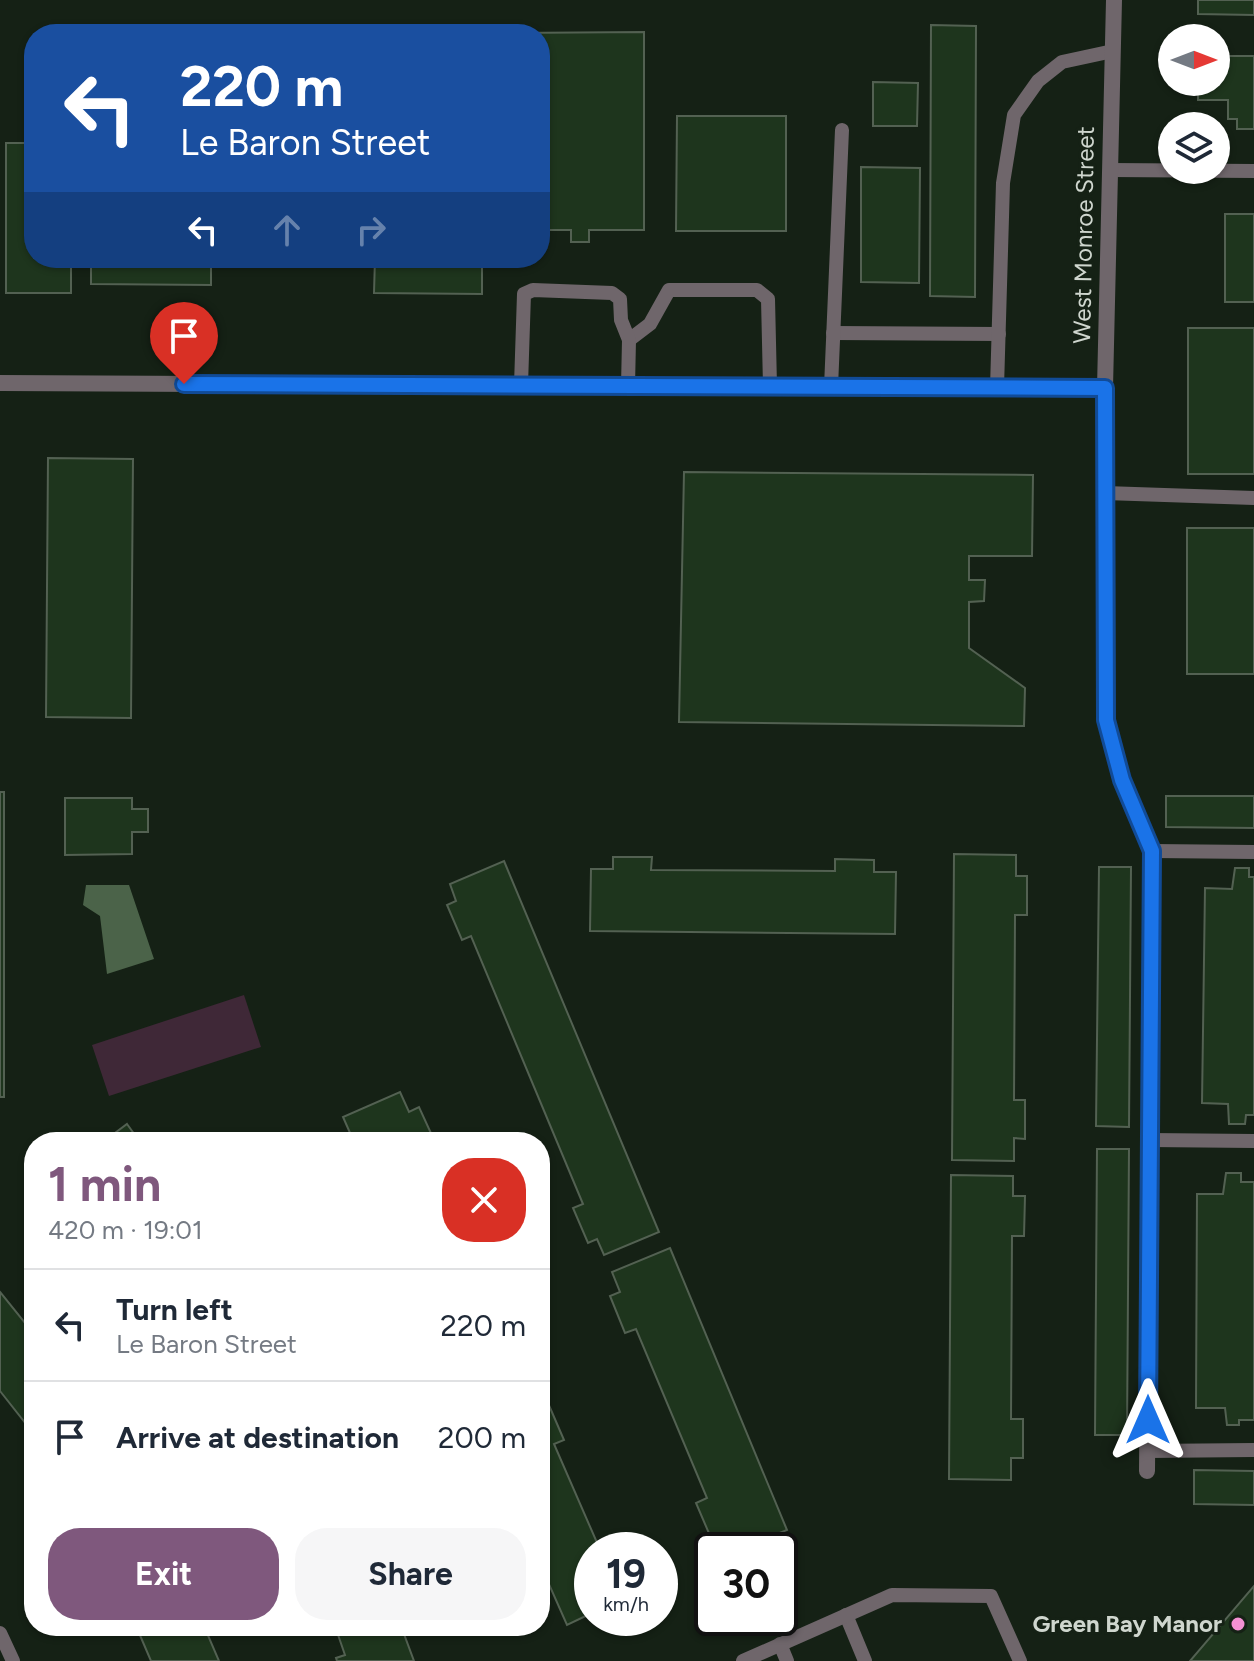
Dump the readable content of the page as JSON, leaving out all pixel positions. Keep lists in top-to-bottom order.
{
  "streets": {
    "street": ["West Monroe Street"]
  },
  "places": ["Green Bay Manor"],
  "north": "right",
  "page": {
    "turn": ["220 m", "Le Baron Street"],
    "heading": ["1 min", "420 m · 19:01"],
    "list": [
      {
        "name": "Turn left",
        "note": "Le Baron Street",
        "value": "220 m"
      },
      {
        "name": "Arrive at destination",
        "value": "200 m"
      }
    ],
    "buttons": ["Exit", "Share"],
    "speed": "19 km/h",
    "limit": "30"
  }
}
